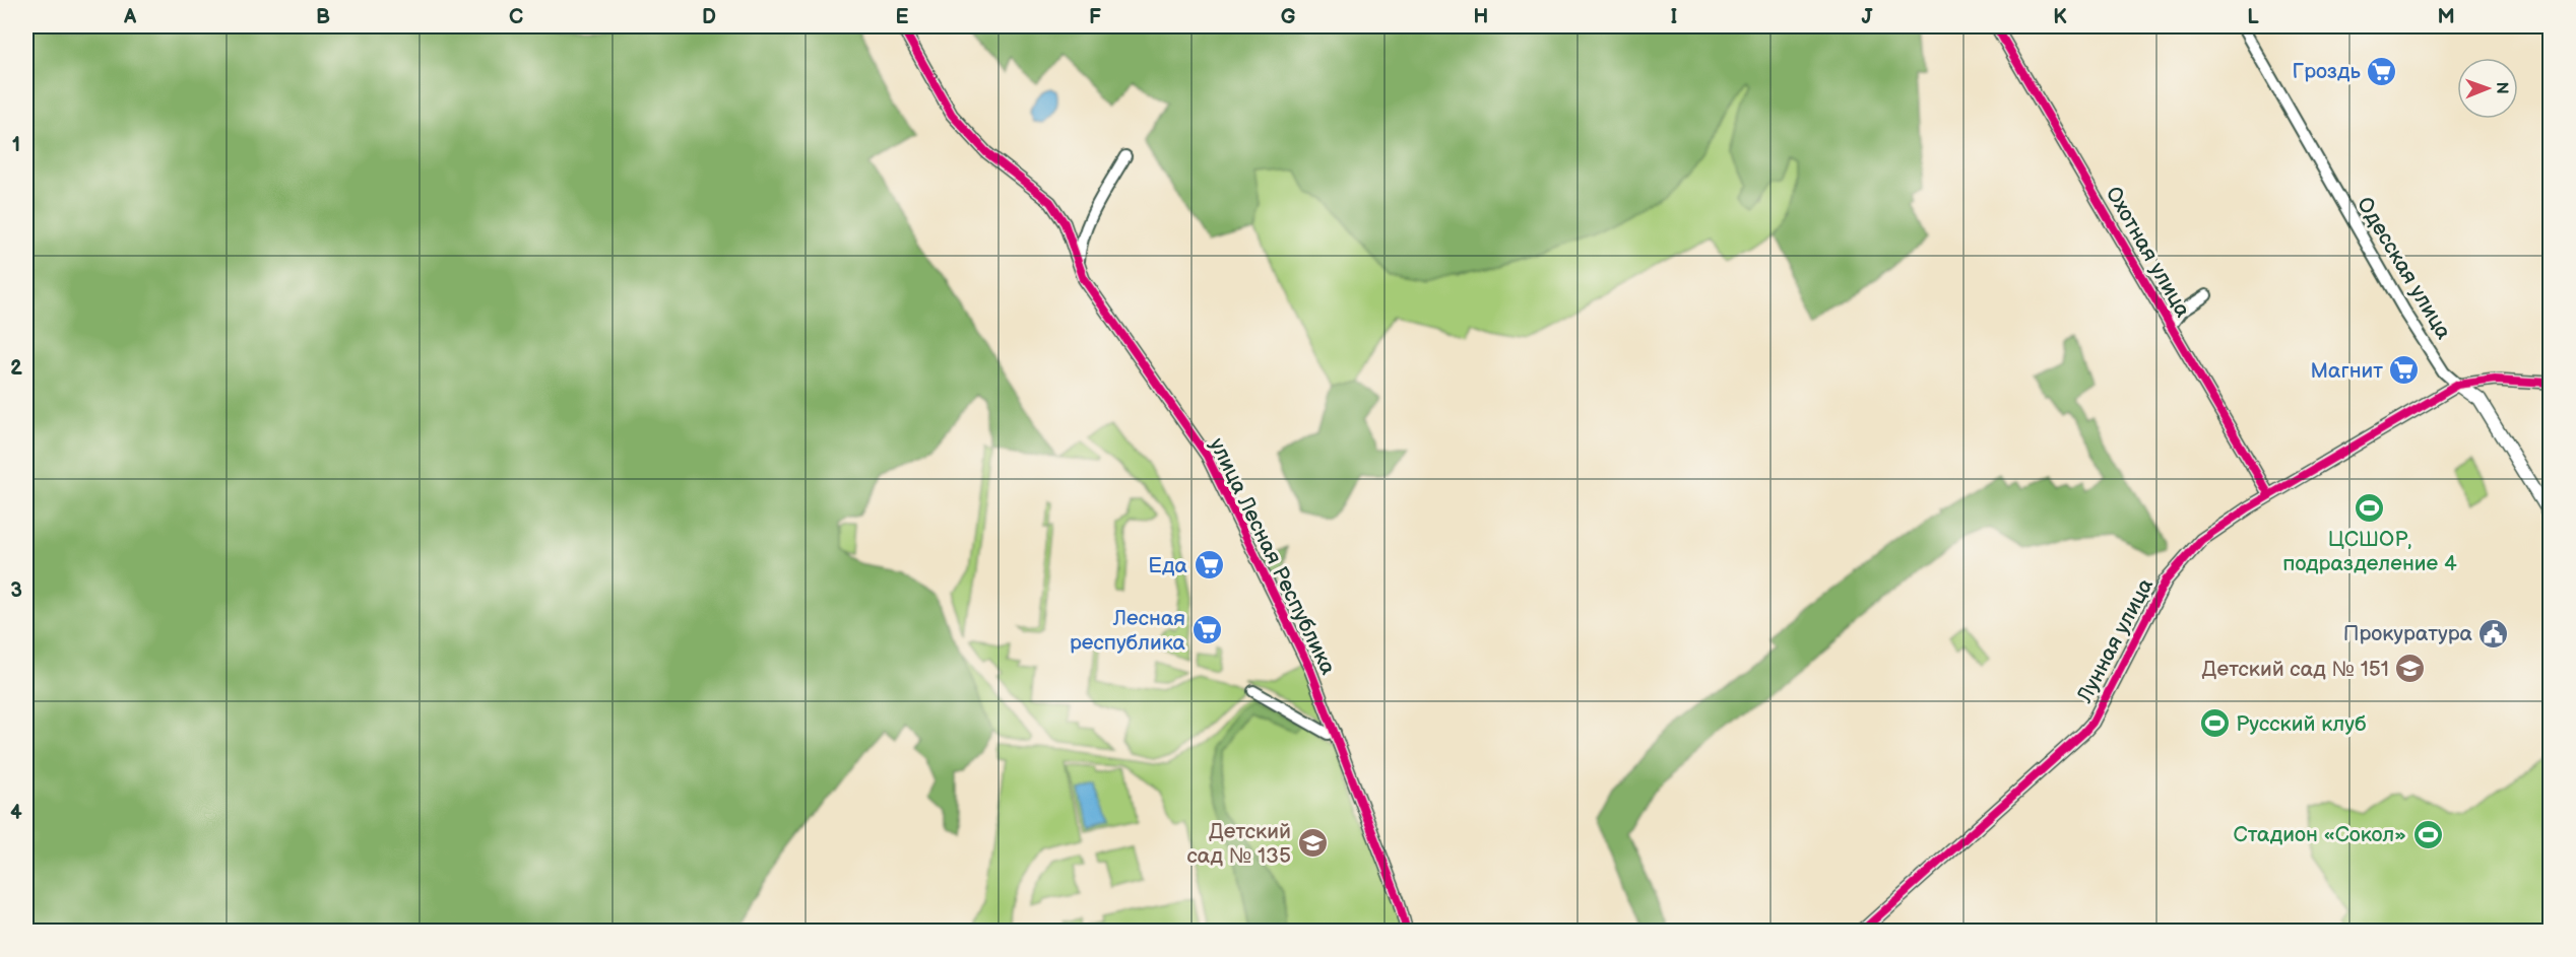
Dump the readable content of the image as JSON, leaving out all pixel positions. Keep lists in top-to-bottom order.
{
  "streets": {
    "street": [
      "Охотная улица",
      "Одесская улица",
      "улица Лесная Республика",
      "Лунная улица"
    ]
  },
  "crossings": [
    ["Охотная улица", "Лунная улица"],
    ["Одесская улица", "Лунная улица"]
  ],
  "places": {
    "supermarket": [
      "Гроздь",
      "Магнит",
      "Еда",
      "Лесная республика"
    ],
    "sports": ["ЦСШОР, подразделение 4", "Русский клуб", "Стадион «Сокол»"],
    "public building": ["Прокуратура"],
    "school or university": ["Детский сад № 151", "Детский сад № 135"]
  },
  "north": "right",
  "grid": {
    "columns": [
      "A",
      "B",
      "C",
      "D",
      "E",
      "F",
      "G",
      "H",
      "I",
      "J",
      "K",
      "L",
      "M"
    ],
    "rows": [
      "1",
      "2",
      "3",
      "4"
    ]
  }
}
